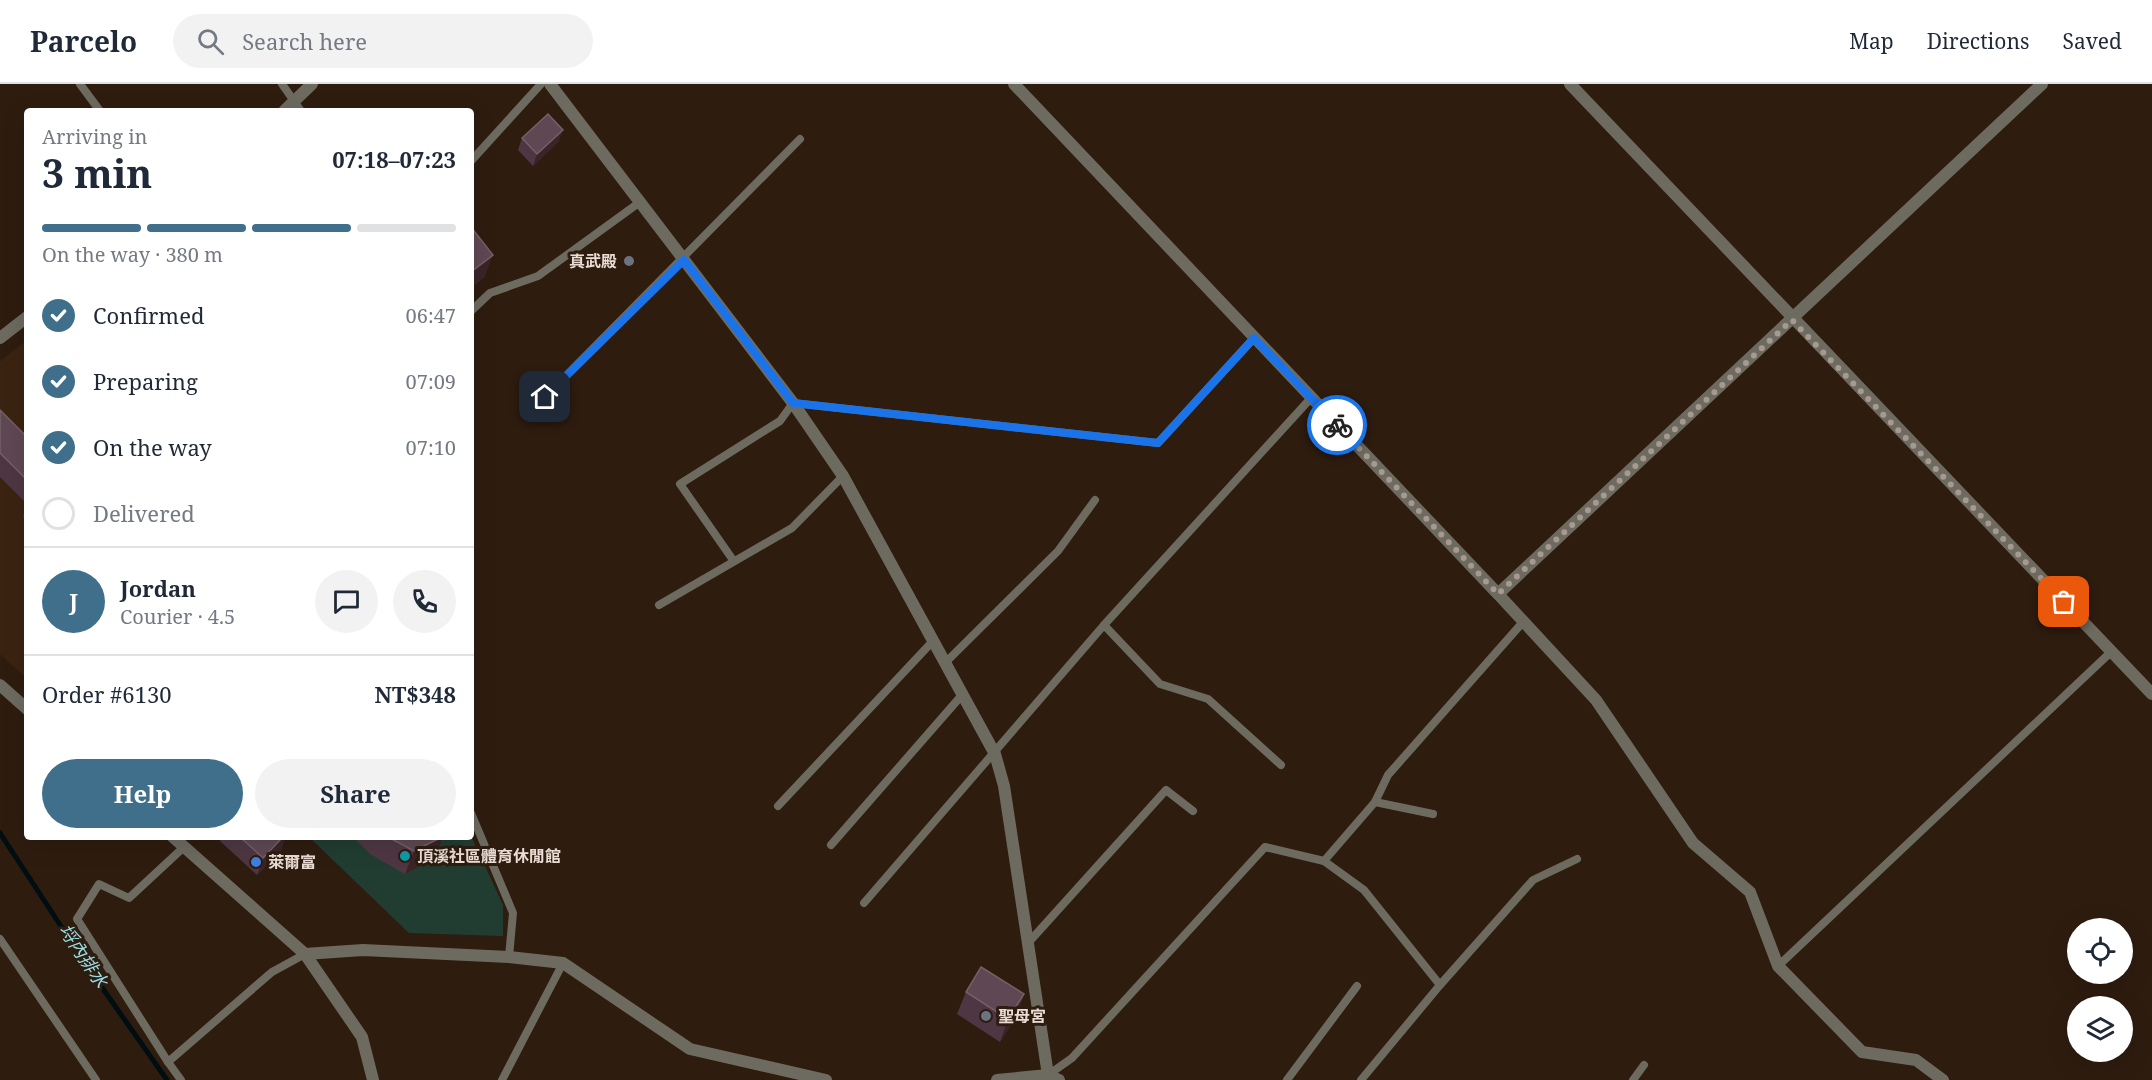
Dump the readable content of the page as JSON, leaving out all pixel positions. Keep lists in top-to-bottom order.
{
  "water": ["埒內排水"],
  "places": [
    "真武殿",
    "頂溪社區體育休閒館",
    "萊爾富",
    "聖母宮"
  ],
  "page": {
    "header": "Parcelo",
    "search": "Search here",
    "nav": ["Map", "Directions", "Saved"],
    "heading": ["3 min", "Arriving in", "07:18–07:23"],
    "panel": [
      "Jordan",
      "Courier · 4.5",
      "Order #6130",
      "NT$348"
    ],
    "bar": "On the way · 380 m",
    "list": [
      ["Confirmed", "06:47"],
      ["Preparing", "07:09"],
      ["On the way", "07:10"],
      "Delivered"
    ],
    "round": "J",
    "buttons": ["Help", "Share"]
  }
}
